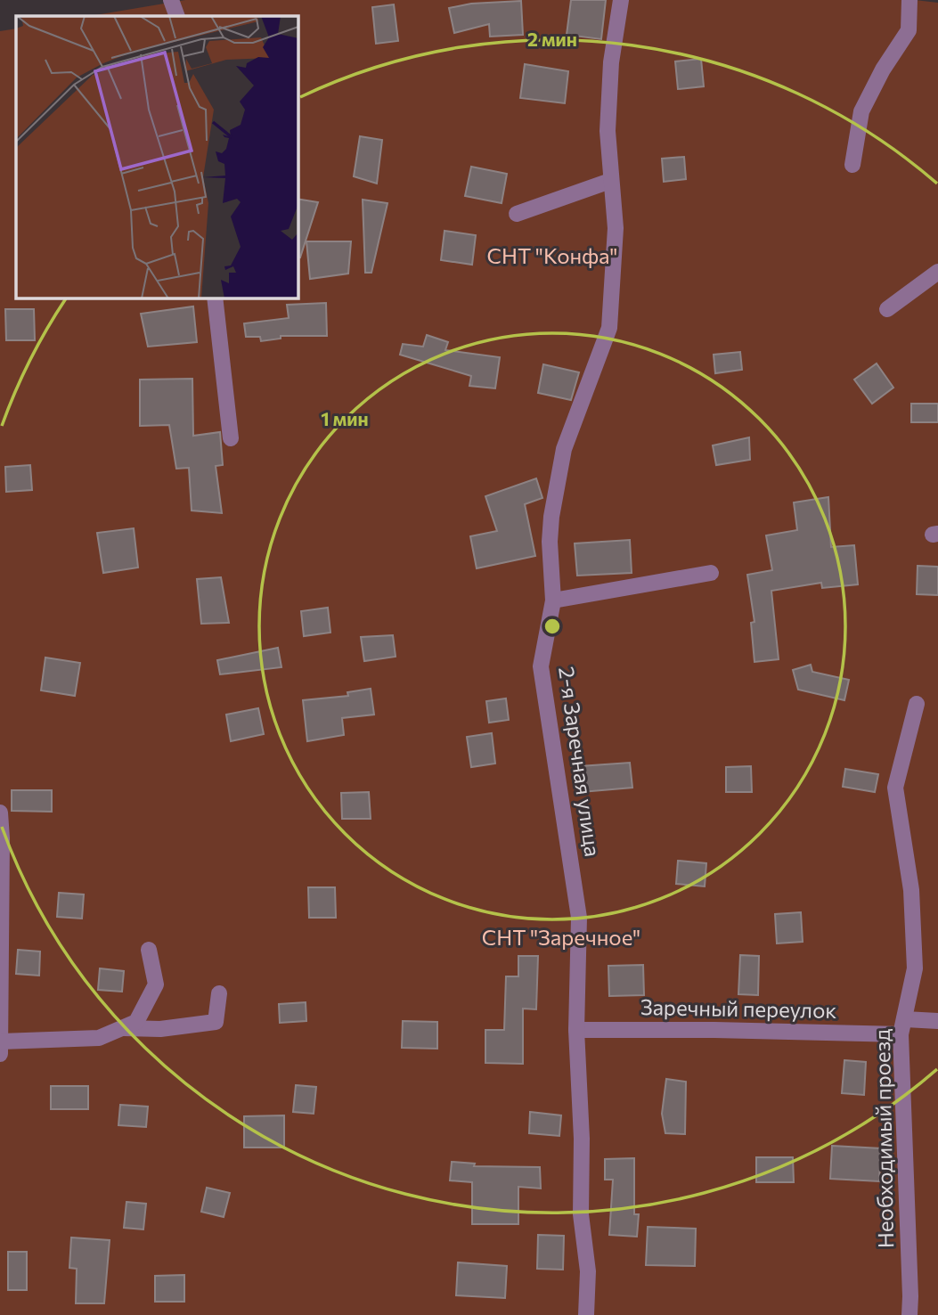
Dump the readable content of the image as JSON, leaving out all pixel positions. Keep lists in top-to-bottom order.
{
  "streets": {
    "street": ["2-я Заречная улица", "Заречный переулок", "Необходимый проезд"]
  },
  "crossings": [
    ["2-я Заречная улица", "Заречный переулок"],
    ["Заречный переулок", "Необходимый проезд"]
  ],
  "parks": ["СНТ \"Конфа\"", "СНТ \"Заречное\""],
  "rings": ["2 мин", "1 мин"]
}
